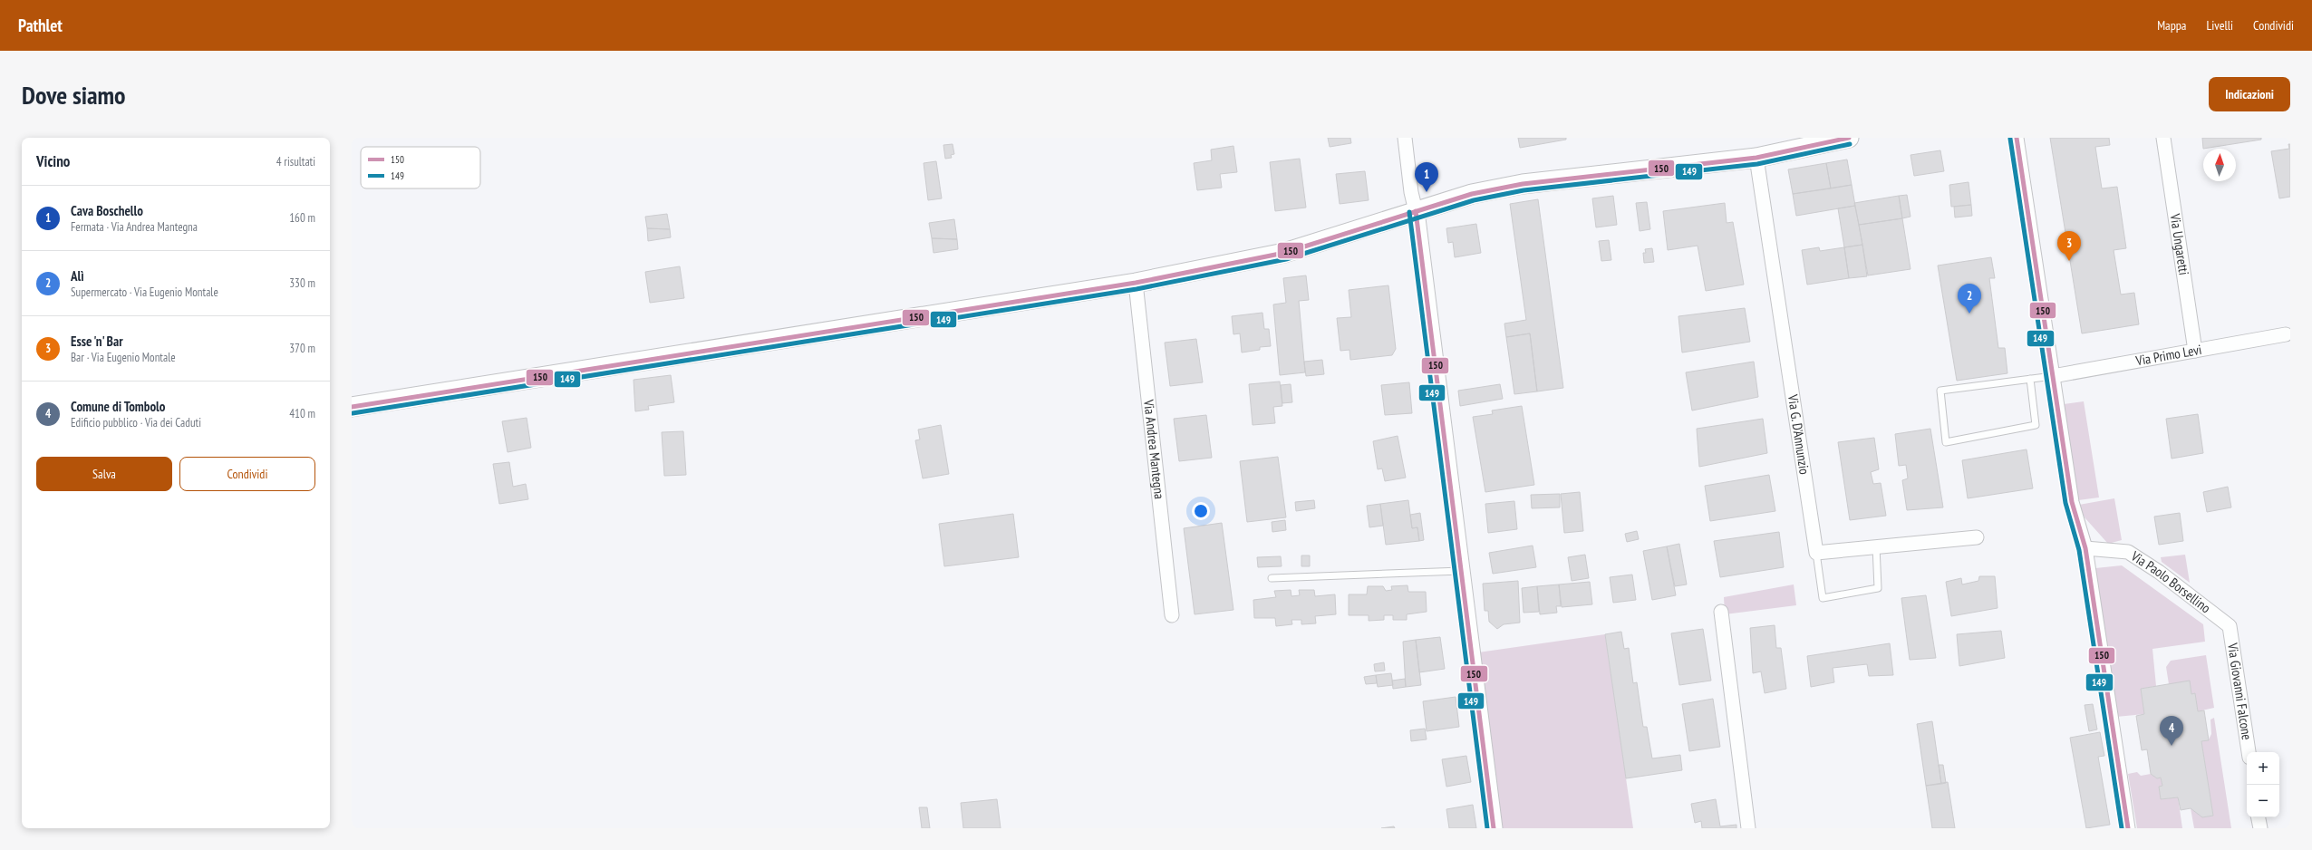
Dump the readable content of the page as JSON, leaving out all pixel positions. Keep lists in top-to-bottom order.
{
  "streets": {
    "street": [
      "Via Ungaretti",
      "Via Primo Levi",
      "Via G. D'Annunzio",
      "Via Andrea Mantegna",
      "Via Paolo Borsellino",
      "Via Giovanni Falcone"
    ]
  },
  "crossings": [
    ["Via Ungaretti", "Via Primo Levi"],
    ["Via Paolo Borsellino", "Via Giovanni Falcone"]
  ],
  "lines": ["transit line 150", "transit line 149"],
  "legend": ["150", "149"],
  "north": "top",
  "page": {
    "header": "Pathlet",
    "nav": ["Mappa", "Livelli", "Condividi"],
    "buttons": [
      "Indicazioni",
      ["Salva", "Condividi"]
    ],
    "title": "Dove siamo",
    "heading": ["Vicino", "4 risultati"],
    "pins": [
      "1",
      "3",
      "2",
      "4"
    ],
    "list": [
      {
        "mark": "1",
        "name": "Cava Boschello",
        "note": "Fermata · Via Andrea Mantegna",
        "value": "160 m"
      },
      {
        "mark": "2",
        "name": "Alì",
        "note": "Supermercato · Via Eugenio Montale",
        "value": "330 m"
      },
      {
        "mark": "3",
        "name": "Esse 'n' Bar",
        "note": "Bar · Via Eugenio Montale",
        "value": "370 m"
      },
      {
        "mark": "4",
        "name": "Comune di Tombolo",
        "note": "Edificio pubblico · Via dei Caduti",
        "value": "410 m"
      }
    ],
    "map_buttons": ["+", "−"]
  }
}
